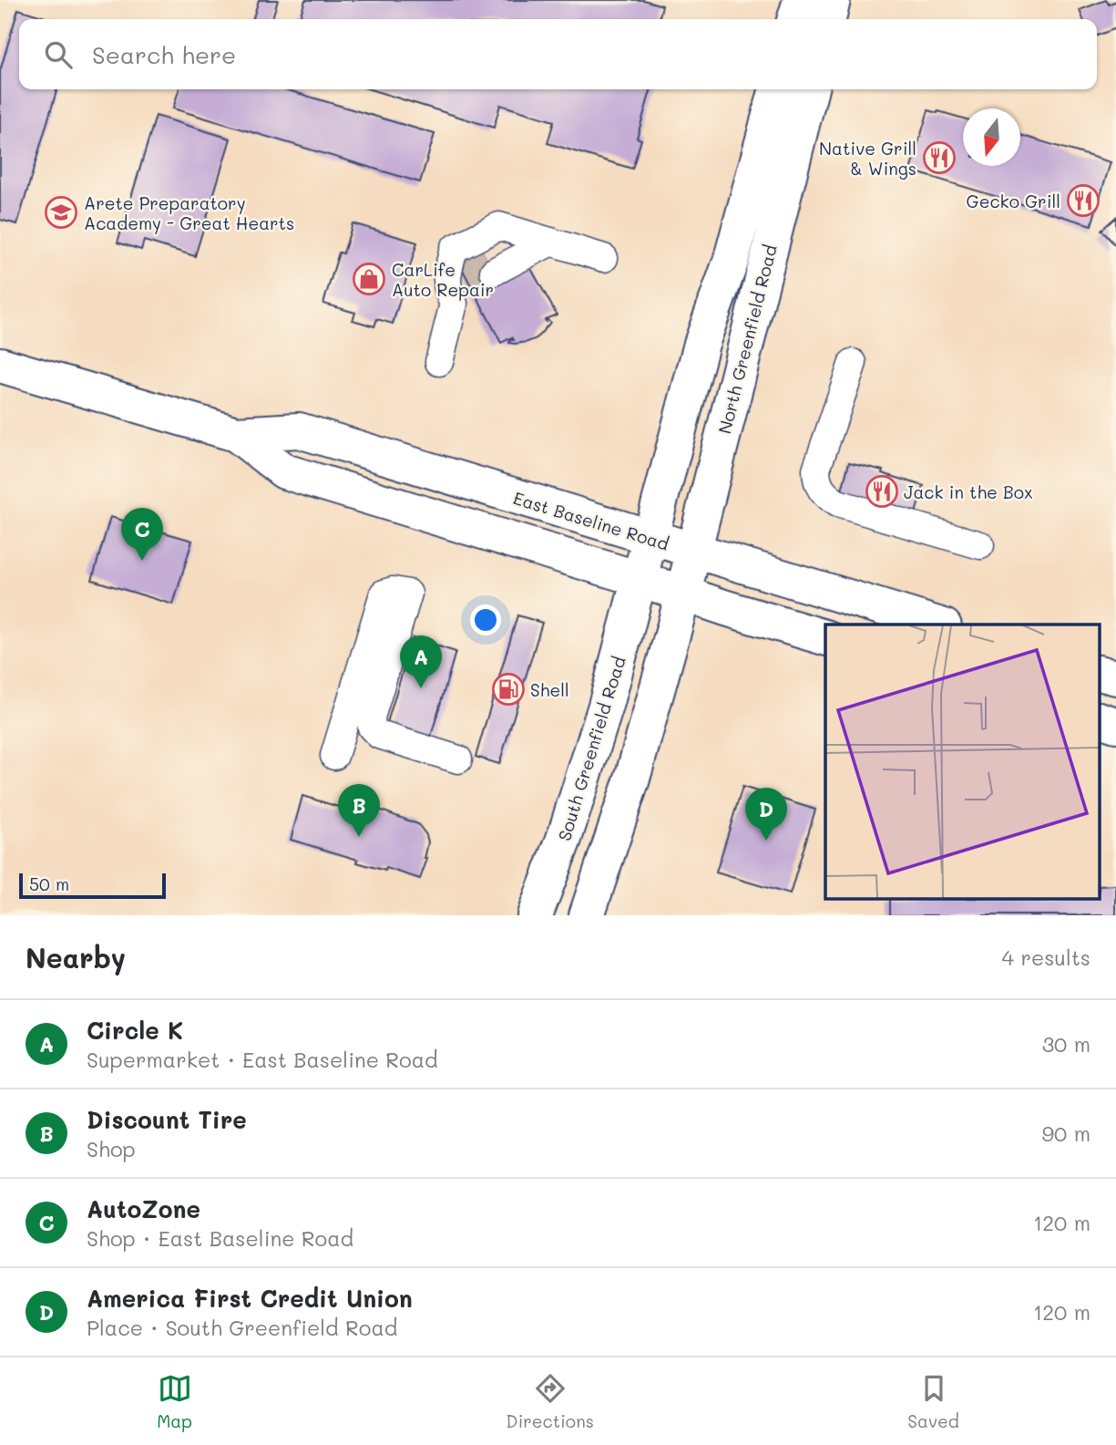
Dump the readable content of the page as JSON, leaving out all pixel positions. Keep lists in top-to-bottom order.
{
  "streets": {
    "main road": ["North Greenfield Road", "East Baseline Road", "South Greenfield Road"]
  },
  "crossings": [
    ["North Greenfield Road", "East Baseline Road"],
    ["North Greenfield Road", "South Greenfield Road"],
    ["East Baseline Road", "South Greenfield Road"]
  ],
  "places": {
    "restaurant": ["Native Grill & Wings", "Gecko Grill", "Jack in the Box"],
    "school or university": ["Arete Preparatory Academy - Great Hearts"],
    "shop": ["CarLife Auto Repair"],
    "fuel station": ["Shell"]
  },
  "scale_bar": "50 m",
  "north": "bottom",
  "page": {
    "search": "Search here",
    "pins": [
      "C",
      "A",
      "B",
      "D"
    ],
    "scale": "50 m",
    "heading": ["Nearby", "4 results"],
    "list": [
      {
        "mark": "A",
        "name": "Circle K",
        "note": "Supermarket · East Baseline Road",
        "value": "30 m"
      },
      {
        "mark": "B",
        "name": "Discount Tire",
        "note": "Shop",
        "value": "90 m"
      },
      {
        "mark": "C",
        "name": "AutoZone",
        "note": "Shop · East Baseline Road",
        "value": "120 m"
      },
      {
        "mark": "D",
        "name": "America First Credit Union",
        "note": "Place · South Greenfield Road",
        "value": "120 m"
      }
    ],
    "nav": ["Map", "Directions", "Saved"]
  }
}
